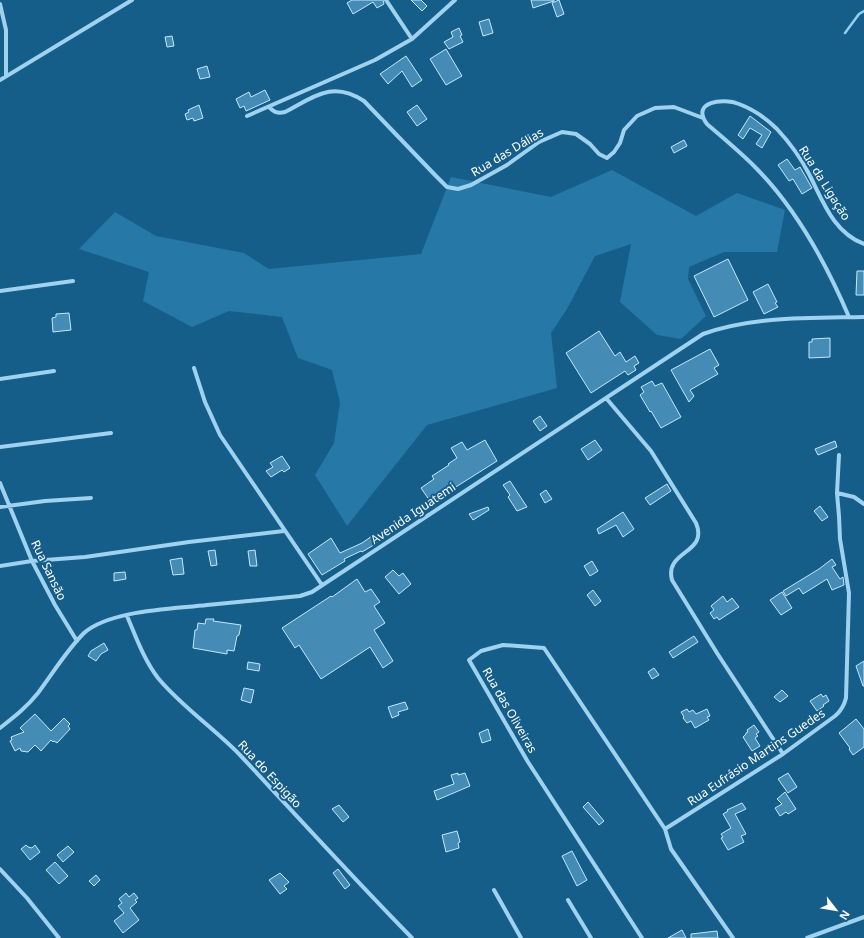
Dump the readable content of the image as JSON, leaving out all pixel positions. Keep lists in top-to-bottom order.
{
  "streets": {
    "street": [
      "Rua das Dálias",
      "Rua da Ligação",
      "Avenida Iguatemi",
      "Rua Sansão",
      "Rua das Oliveiras",
      "Rua Eufrásio Martins Guedes",
      "Rua do Espigão"
    ]
  },
  "crossings": [
    ["Rua das Dálias", "Rua da Ligação"],
    ["Avenida Iguatemi", "Rua Sansão"],
    ["Avenida Iguatemi", "Rua do Espigão"],
    ["Rua das Oliveiras", "Rua Eufrásio Martins Guedes"]
  ],
  "north": "bottom right"
}
